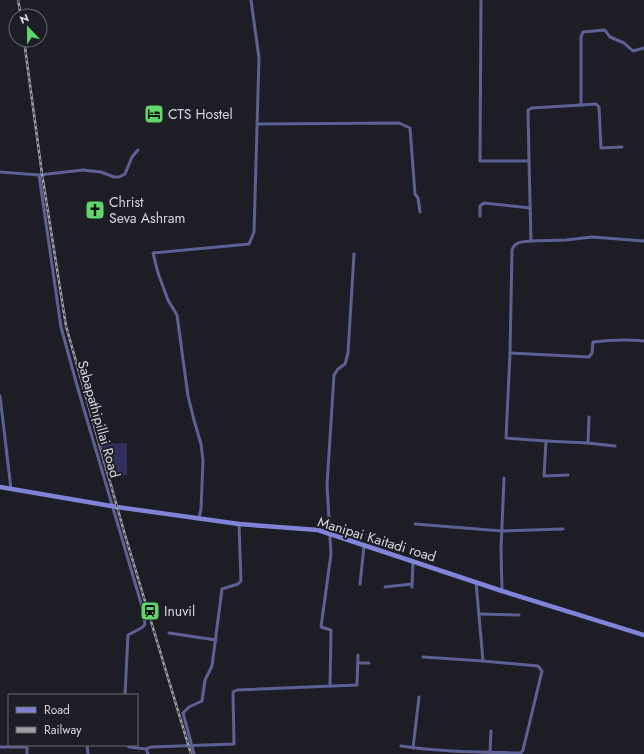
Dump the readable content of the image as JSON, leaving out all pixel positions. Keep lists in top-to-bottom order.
{
  "streets": {
    "main road": ["Manipai Kaitadi road"],
    "street": ["Sabapathipillai Road"]
  },
  "crossings": [
    ["Sabapathipillai Road", "Manipai Kaitadi road"]
  ],
  "places": {
    "hotel": ["CTS Hostel"],
    "church": ["Christ Seva Ashram"],
    "station": ["Inuvil"]
  },
  "legend": ["Road", "Railway"],
  "north": "top"
}
